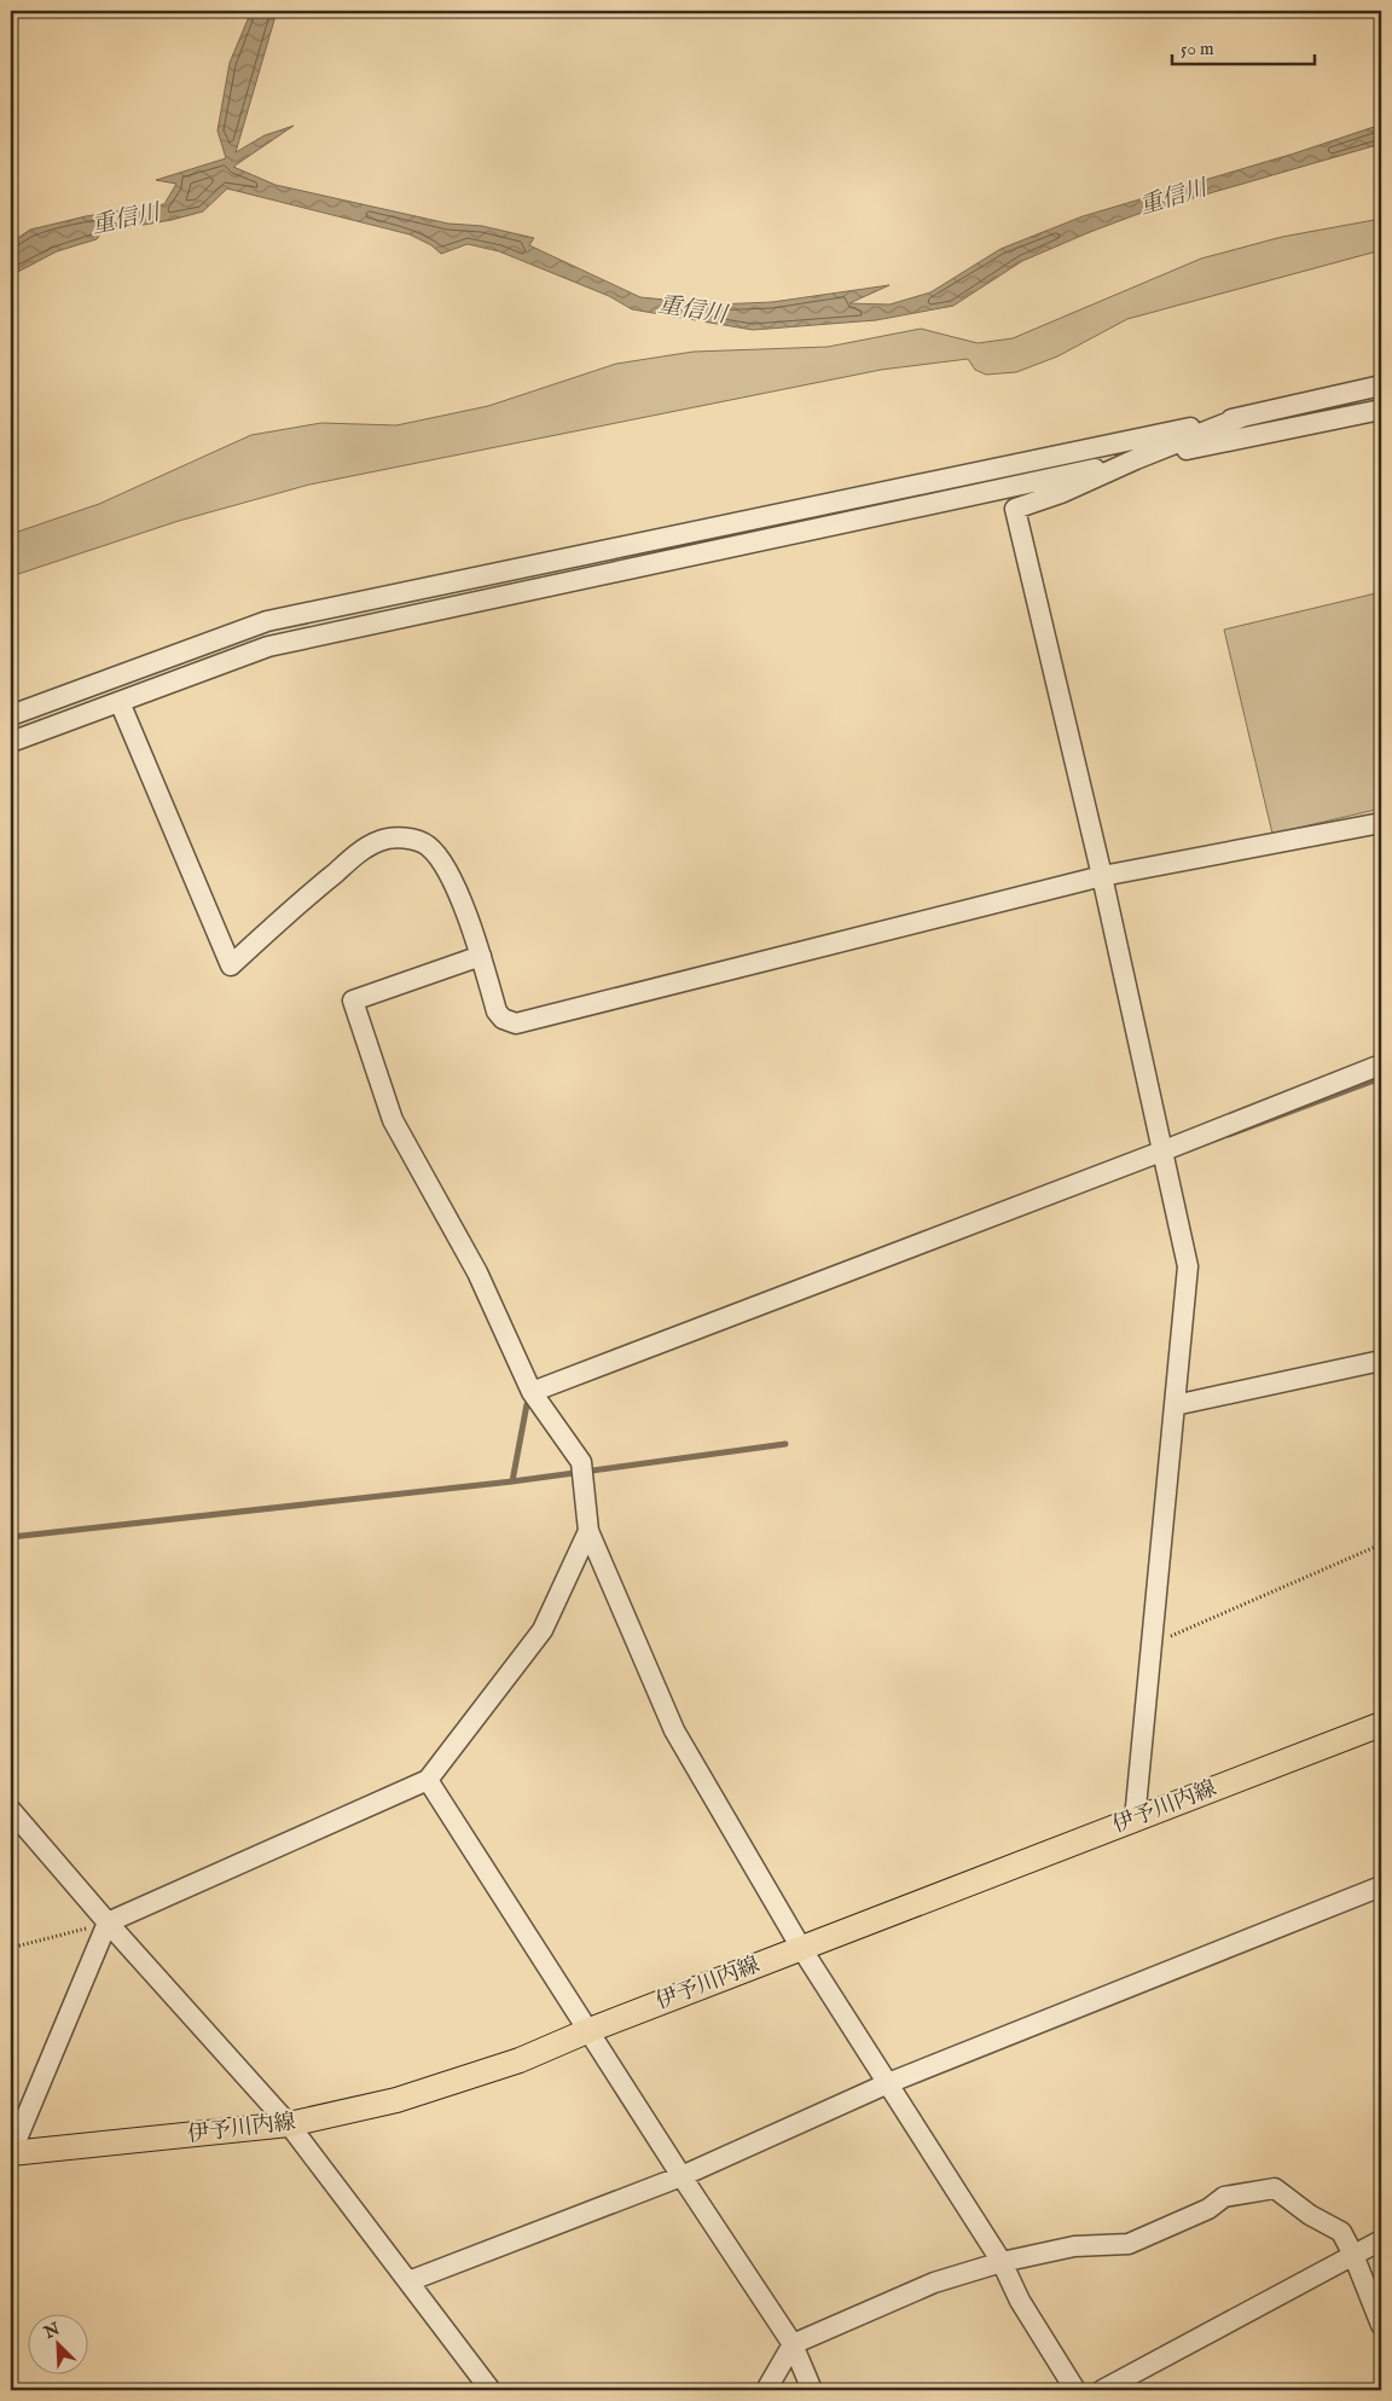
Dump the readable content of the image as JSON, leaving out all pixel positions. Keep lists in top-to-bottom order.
{
  "streets": {
    "main road": ["伊予川内線"]
  },
  "water": ["重信川"],
  "scale_bar": "50 m",
  "north": "top left"
}
